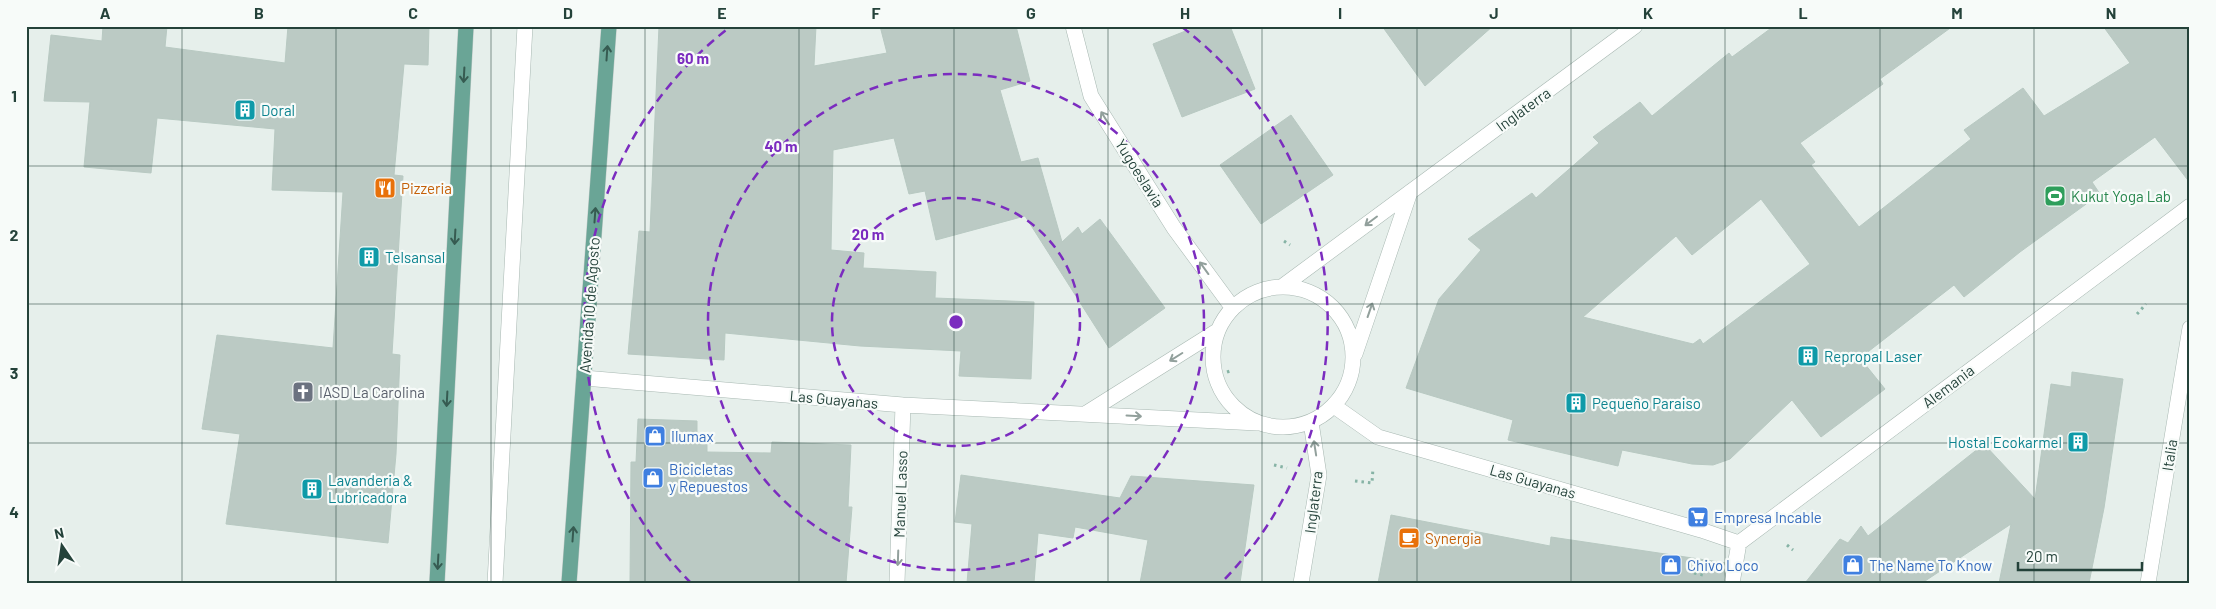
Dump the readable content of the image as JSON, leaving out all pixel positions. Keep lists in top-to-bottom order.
{
  "streets": {
    "main road": ["Avenida 10 de Agosto"],
    "street": [
      "Inglaterra",
      "Yugoeslavia",
      "Alemania",
      "Las Guayanas",
      "Italia",
      "Manuel Lasso"
    ]
  },
  "crossings": [
    ["Inglaterra", "Yugoeslavia"],
    ["Inglaterra", "Las Guayanas"],
    ["Yugoeslavia", "Las Guayanas"],
    ["Avenida 10 de Agosto", "Las Guayanas"],
    ["Alemania", "Las Guayanas"],
    ["Las Guayanas", "Manuel Lasso"]
  ],
  "one_way": ["Yugoeslavia", "Avenida 10 de Agosto", "Manuel Lasso"],
  "places": {
    "building": [
      "Doral",
      "Telsansal",
      "Repropal Laser",
      "Pequeño Paraiso",
      "Hostal Ecokarmel",
      "Lavanderia & Lubricadora"
    ],
    "restaurant": ["Pizzeria"],
    "sports": ["Kukut Yoga Lab"],
    "church": ["IASD La Carolina"],
    "shop": [
      "Ilumax",
      "Bicicletas y Repuestos",
      "Chivo Loco",
      "The Name To Know"
    ],
    "supermarket": ["Empresa Incable"],
    "cafe": ["Synergia"]
  },
  "scale_bar": "20 m",
  "north": "top",
  "grid": {
    "columns": [
      "A",
      "B",
      "C",
      "D",
      "E",
      "F",
      "G",
      "H",
      "I",
      "J",
      "K",
      "L",
      "M",
      "N"
    ],
    "rows": [
      "1",
      "2",
      "3",
      "4"
    ]
  },
  "rings": ["60 m", "40 m", "20 m"]
}
